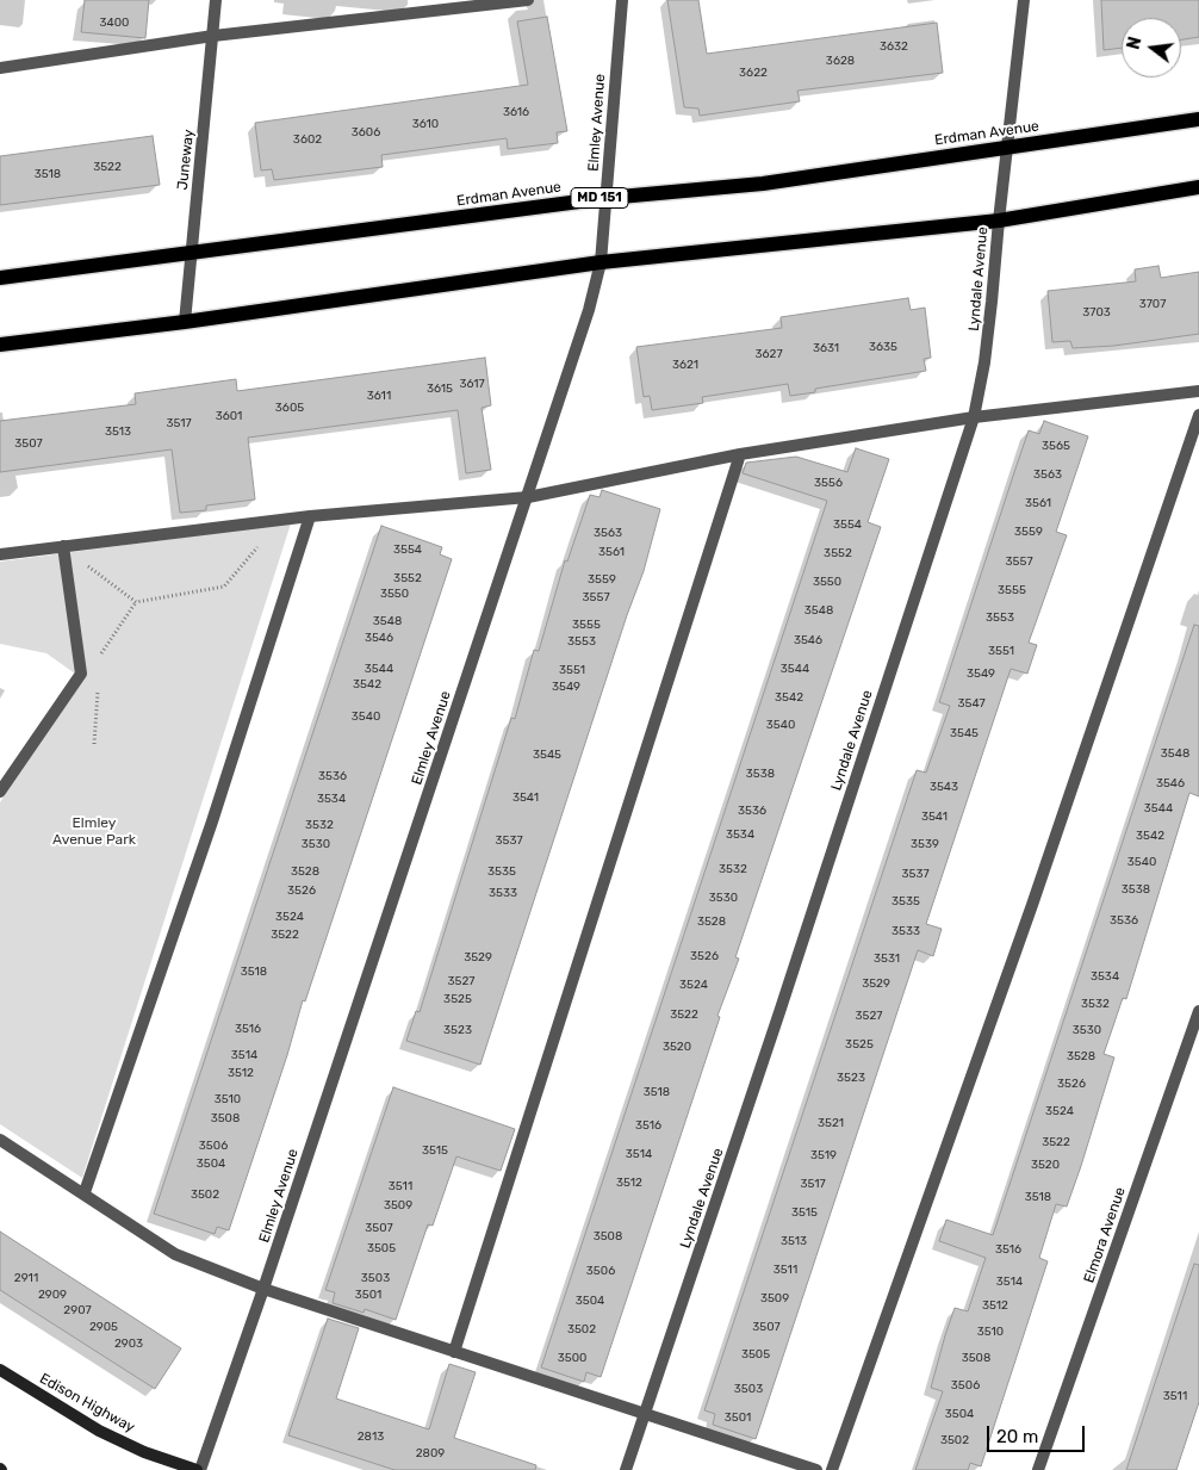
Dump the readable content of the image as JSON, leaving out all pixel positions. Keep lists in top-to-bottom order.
{
  "streets": {
    "main road": ["Erdman Avenue", "MD 151", "Edison Highway"],
    "street": [
      "Elmley Avenue",
      "Juneway",
      "Lyndale Avenue",
      "Elmora Avenue"
    ]
  },
  "crossings": [
    ["Elmley Avenue", "Erdman Avenue"],
    ["Elmley Avenue", "Edison Highway"],
    ["Erdman Avenue", "Juneway"],
    ["Erdman Avenue", "Lyndale Avenue"]
  ],
  "parks": ["Elmley Avenue Park"],
  "house_numbers": [
    "3400",
    "3632",
    "3628",
    "3622",
    "3616",
    "3610",
    "3606",
    "3602",
    "3522",
    "3518",
    "3707",
    "3703",
    "3635",
    "3631",
    "3627",
    "3621",
    "3617",
    "3615",
    "3611",
    "3605",
    "3601",
    "3517",
    "3513",
    "3507",
    "3565",
    "3563",
    "3556",
    "3561",
    "3554",
    "3559",
    "3563",
    "3554",
    "3561",
    "3552",
    "3557",
    "3552",
    "3559",
    "3550",
    "3555",
    "3550",
    "3557",
    "3548",
    "3553",
    "3548",
    "3555",
    "3546",
    "3546",
    "3553",
    "3551",
    "3544",
    "3544",
    "3551",
    "3549",
    "3542",
    "3549",
    "3542",
    "3547",
    "3540",
    "3540",
    "3545",
    "3548",
    "3545",
    "3538",
    "3536",
    "3546",
    "3543",
    "3541",
    "3534",
    "3544",
    "3536",
    "3541",
    "3532",
    "3534",
    "3542",
    "3537",
    "3530",
    "3539",
    "3540",
    "3532",
    "3528",
    "3535",
    "3537",
    "3538",
    "3526",
    "3533",
    "3530",
    "3535",
    "3524",
    "3536",
    "3528",
    "3533",
    "3522",
    "3526",
    "3529",
    "3531",
    "3518",
    "3534",
    "3527",
    "3529",
    "3524",
    "3525",
    "3532",
    "3522",
    "3527",
    "3516",
    "3523",
    "3530",
    "3525",
    "3520",
    "3514",
    "3528",
    "3512",
    "3523",
    "3526",
    "3518",
    "3510",
    "3524",
    "3508",
    "3521",
    "3516",
    "3522",
    "3506",
    "3515",
    "3514",
    "3519",
    "3504",
    "3520",
    "3512",
    "3517",
    "3511",
    "3502",
    "3518",
    "3509",
    "3515",
    "3507",
    "3508",
    "3513",
    "3505",
    "3516",
    "3511",
    "3506",
    "2911",
    "3503",
    "3514",
    "2909",
    "3501",
    "3509",
    "3504",
    "3512",
    "2907",
    "2905",
    "3507",
    "3502",
    "3510",
    "2903",
    "3505",
    "3500",
    "3508",
    "3506",
    "3503",
    "3511",
    "3504",
    "3501",
    "2813",
    "3502",
    "2809"
  ],
  "scale_bar": "20 m",
  "north": "left"
}
